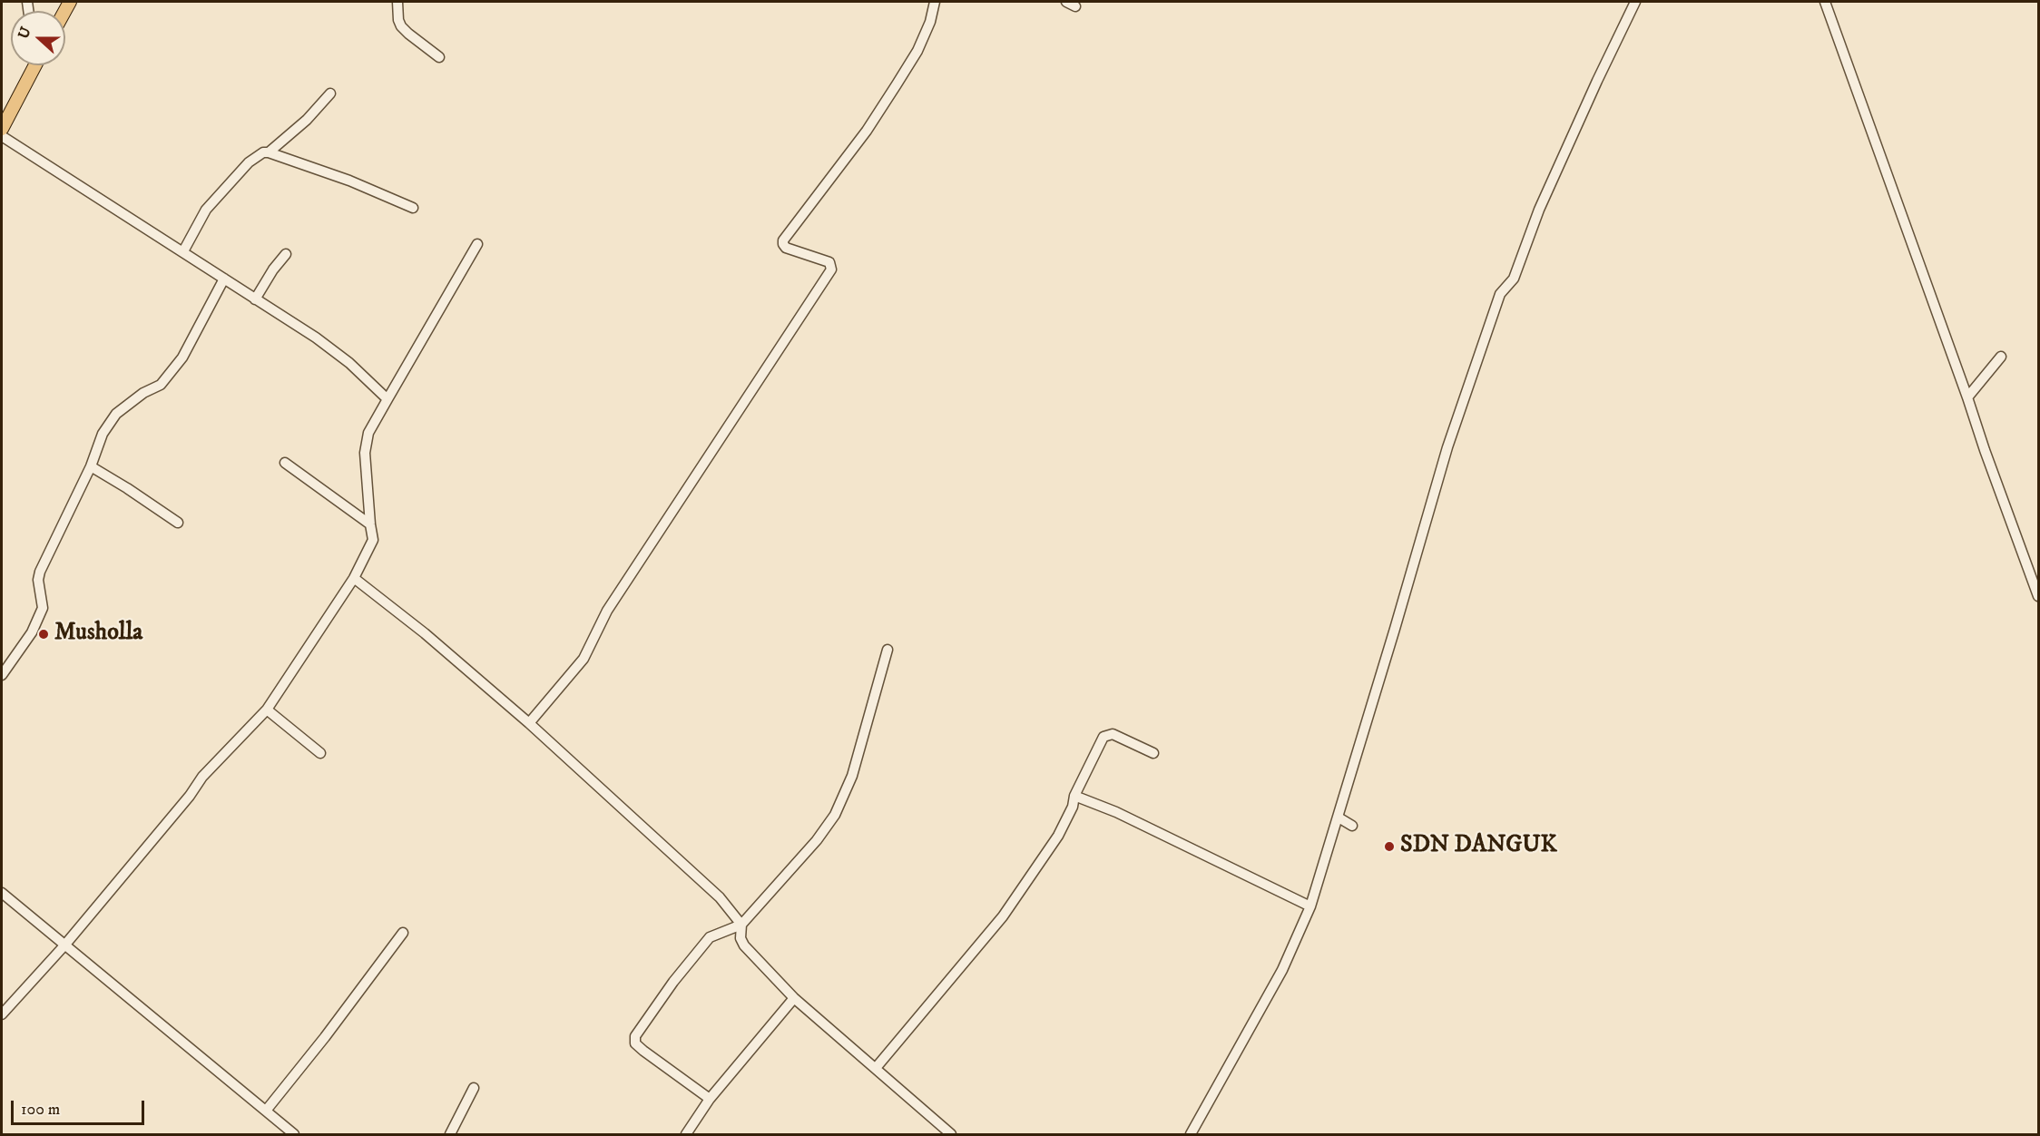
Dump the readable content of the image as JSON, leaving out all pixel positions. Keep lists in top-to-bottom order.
{
  "places": ["Musholla", "SDN DANGUK"],
  "scale_bar": "100 m",
  "north": "left"
}
